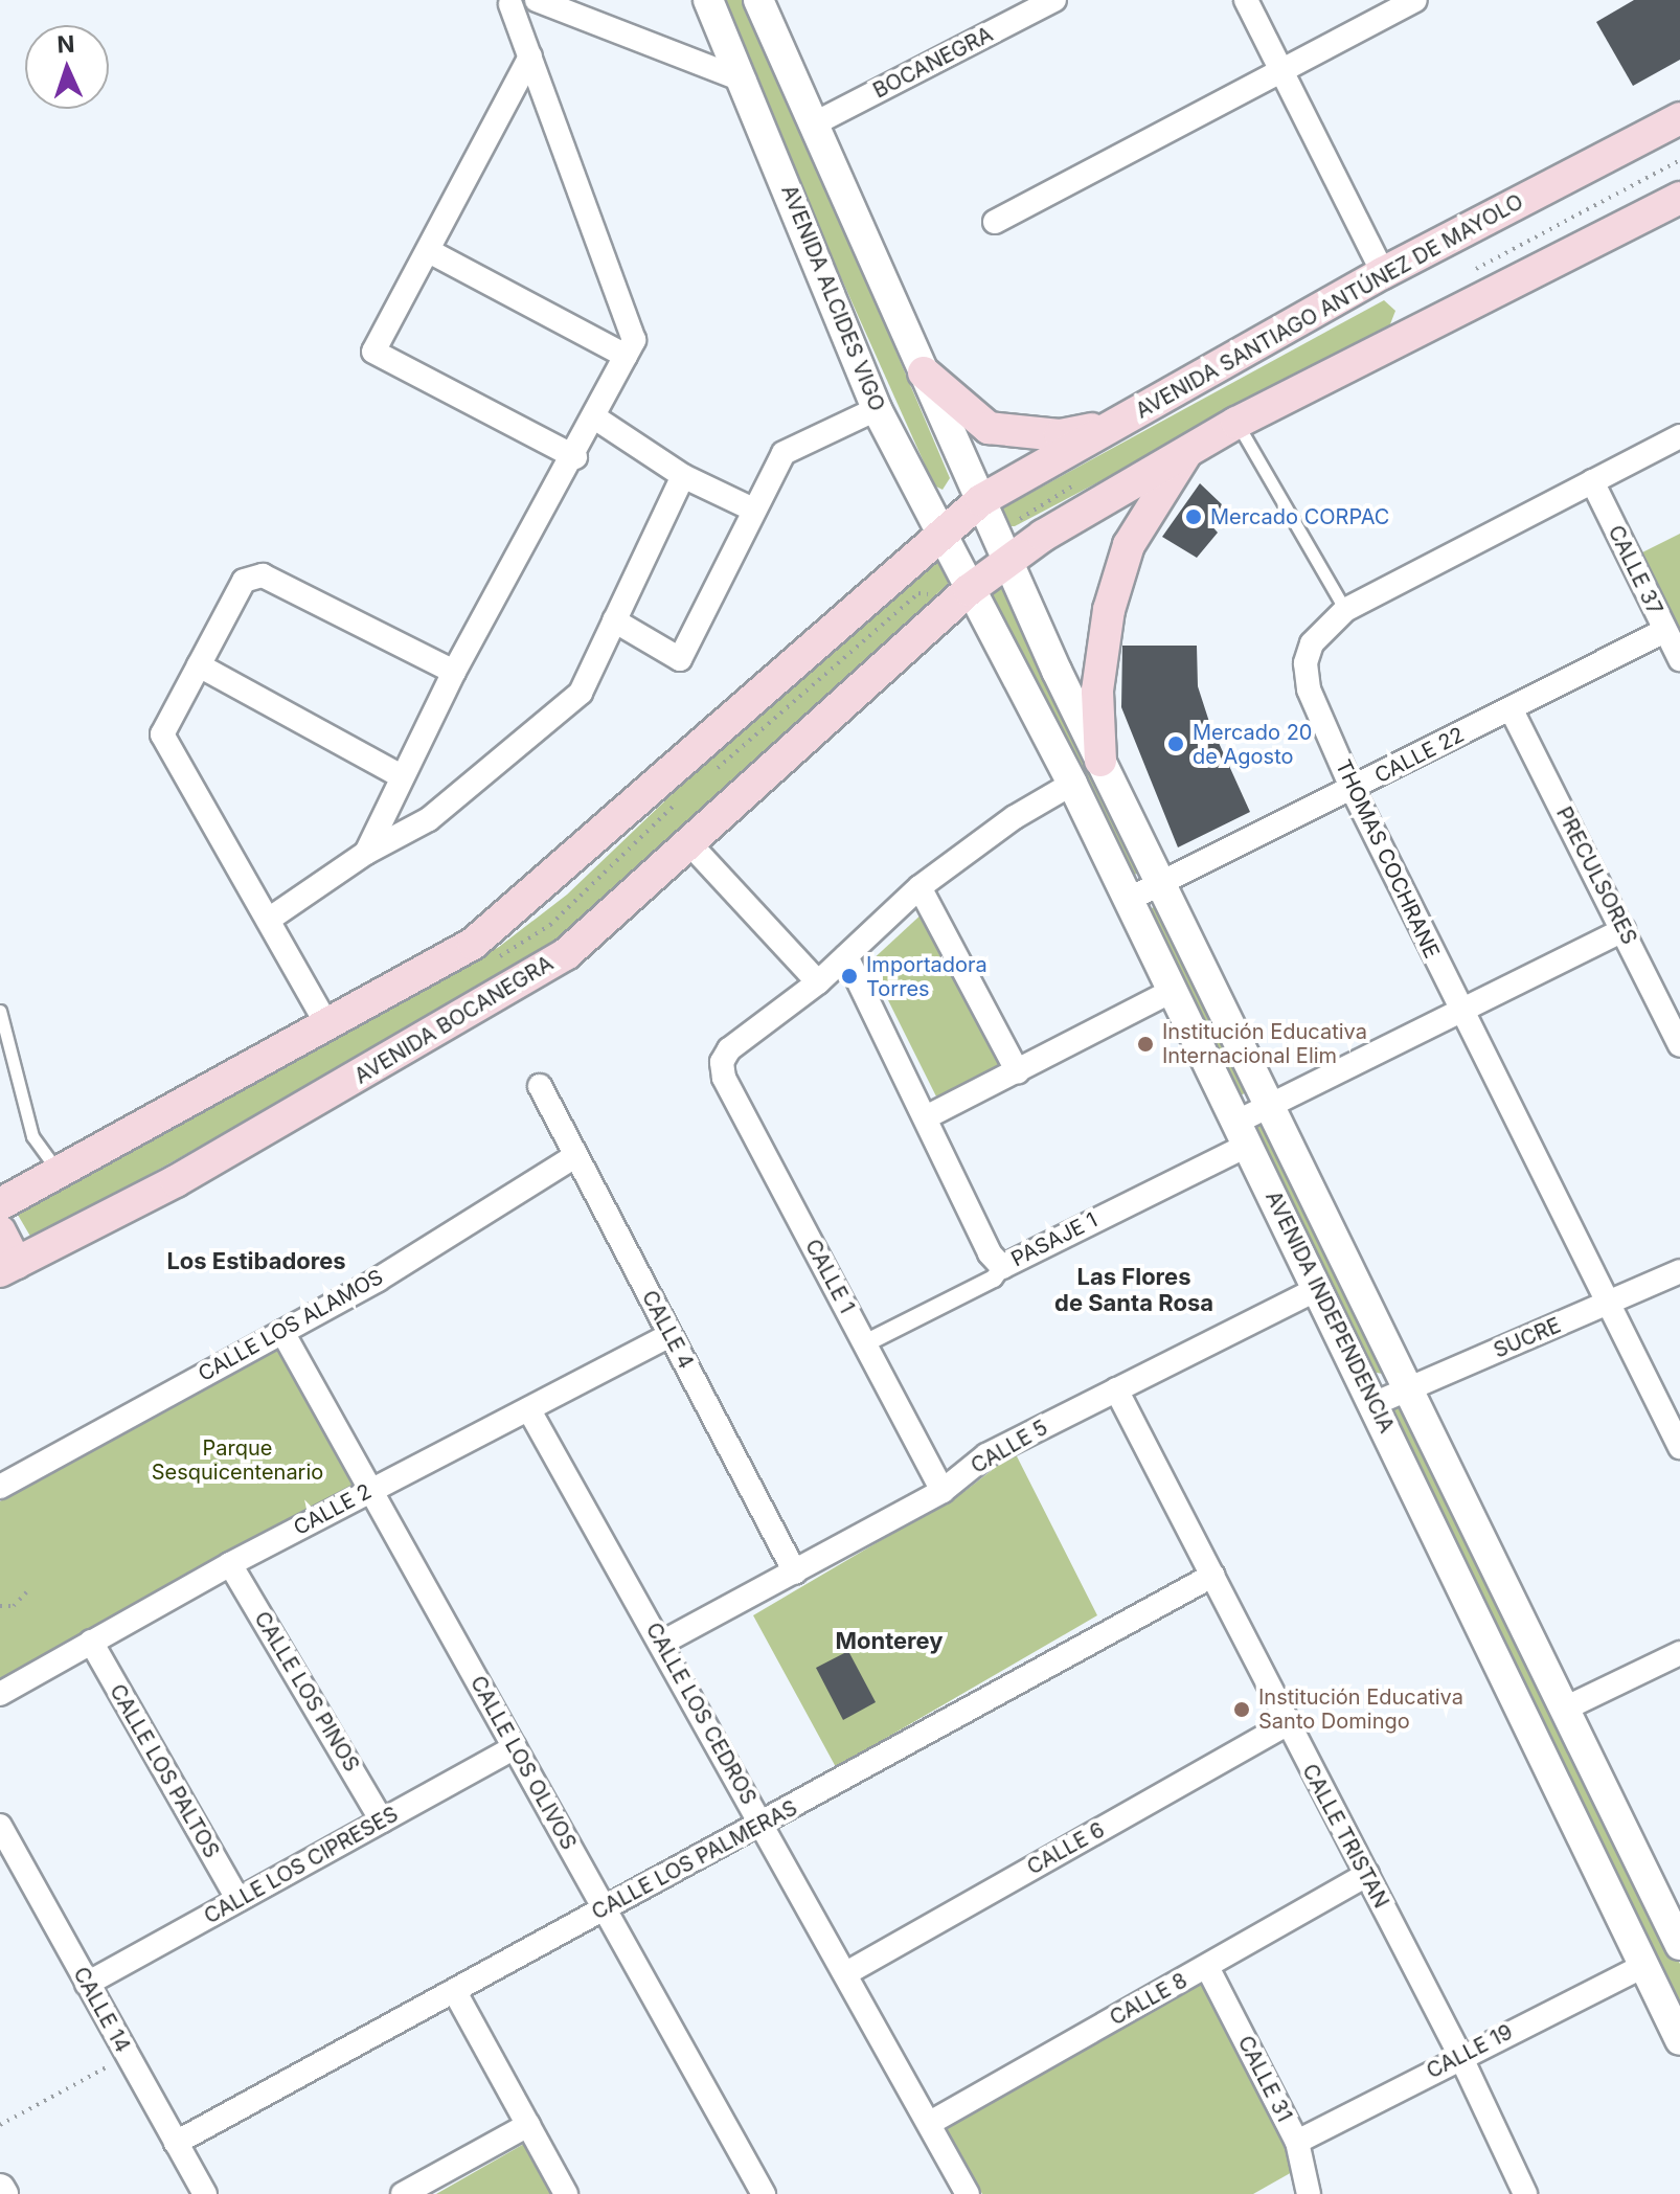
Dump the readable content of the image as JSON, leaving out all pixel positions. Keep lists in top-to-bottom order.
{
  "streets": {
    "main road": ["AVENIDA SANTIAGO ANTÚNEZ DE MAYOLO", "AVENIDA BOCANEGRA"],
    "street": [
      "BOCANEGRA",
      "AVENIDA ALCIDES VIGO",
      "CALLE 37",
      "CALLE 22",
      "THOMAS COCHRANE",
      "PRECULSORES",
      "PASAJE 1",
      "CALLE 1",
      "AVENIDA INDEPENDENCIA",
      "CALLE LOS ALAMOS",
      "CALLE 4",
      "SUCRE",
      "CALLE 5",
      "CALLE 2",
      "CALLE LOS PINOS",
      "CALLE LOS CEDROS",
      "CALLE LOS OLIVOS",
      "CALLE LOS PALTOS",
      "CALLE TRISTAN",
      "CALLE 6",
      "CALLE LOS PALMERAS",
      "CALLE LOS CIPRESES",
      "CALLE 8",
      "CALLE 14",
      "CALLE 19",
      "CALLE 31"
    ]
  },
  "crossings": [
    ["AVENIDA ALCIDES VIGO", "AVENIDA BOCANEGRA"],
    ["AVENIDA ALCIDES VIGO", "AVENIDA INDEPENDENCIA"],
    ["CALLE 37", "CALLE 22"],
    ["CALLE 37", "THOMAS COCHRANE"],
    ["CALLE 22", "THOMAS COCHRANE"],
    ["CALLE 22", "PRECULSORES"],
    ["CALLE 22", "AVENIDA INDEPENDENCIA"],
    ["THOMAS COCHRANE", "PASAJE 1"],
    ["THOMAS COCHRANE", "SUCRE"],
    ["PRECULSORES", "PASAJE 1"],
    ["AVENIDA BOCANEGRA", "AVENIDA INDEPENDENCIA"],
    ["PASAJE 1", "CALLE 1"],
    ["PASAJE 1", "AVENIDA INDEPENDENCIA"],
    ["CALLE 1", "CALLE 5"],
    ["AVENIDA INDEPENDENCIA", "SUCRE"],
    ["AVENIDA INDEPENDENCIA", "CALLE 5"],
    ["AVENIDA INDEPENDENCIA", "CALLE 19"],
    ["CALLE LOS ALAMOS", "CALLE 4"],
    ["CALLE LOS ALAMOS", "CALLE LOS OLIVOS"],
    ["CALLE 4", "CALLE 5"],
    ["CALLE 4", "CALLE 2"],
    ["CALLE 5", "CALLE LOS CEDROS"],
    ["CALLE 5", "CALLE TRISTAN"],
    ["CALLE 2", "CALLE LOS PINOS"],
    ["CALLE 2", "CALLE LOS CEDROS"],
    ["CALLE 2", "CALLE LOS OLIVOS"],
    ["CALLE 2", "CALLE LOS PALTOS"],
    ["CALLE LOS PINOS", "CALLE LOS CIPRESES"],
    ["CALLE LOS CEDROS", "CALLE 6"],
    ["CALLE LOS CEDROS", "CALLE LOS PALMERAS"],
    ["CALLE LOS CEDROS", "CALLE 8"],
    ["CALLE LOS OLIVOS", "CALLE LOS PALMERAS"],
    ["CALLE LOS OLIVOS", "CALLE LOS CIPRESES"],
    ["CALLE LOS PALTOS", "CALLE LOS CIPRESES"],
    ["CALLE TRISTAN", "CALLE 6"],
    ["CALLE TRISTAN", "CALLE LOS PALMERAS"],
    ["CALLE TRISTAN", "CALLE 8"],
    ["CALLE TRISTAN", "CALLE 19"],
    ["CALLE LOS PALMERAS", "CALLE 14"],
    ["CALLE LOS CIPRESES", "CALLE 14"],
    ["CALLE 8", "CALLE 31"],
    ["CALLE 19", "CALLE 31"]
  ],
  "districts": ["Los Estibadores", "Las Flores de Santa Rosa", "Monterey"],
  "parks": ["Parque Sesquicentenario"],
  "places": [
    "Mercado CORPAC",
    "Mercado 20 de Agosto",
    "Importadora Torres",
    "Institución Educativa Internacional Elim",
    "Institución Educativa Santo Domingo"
  ],
  "north": "top"
}
